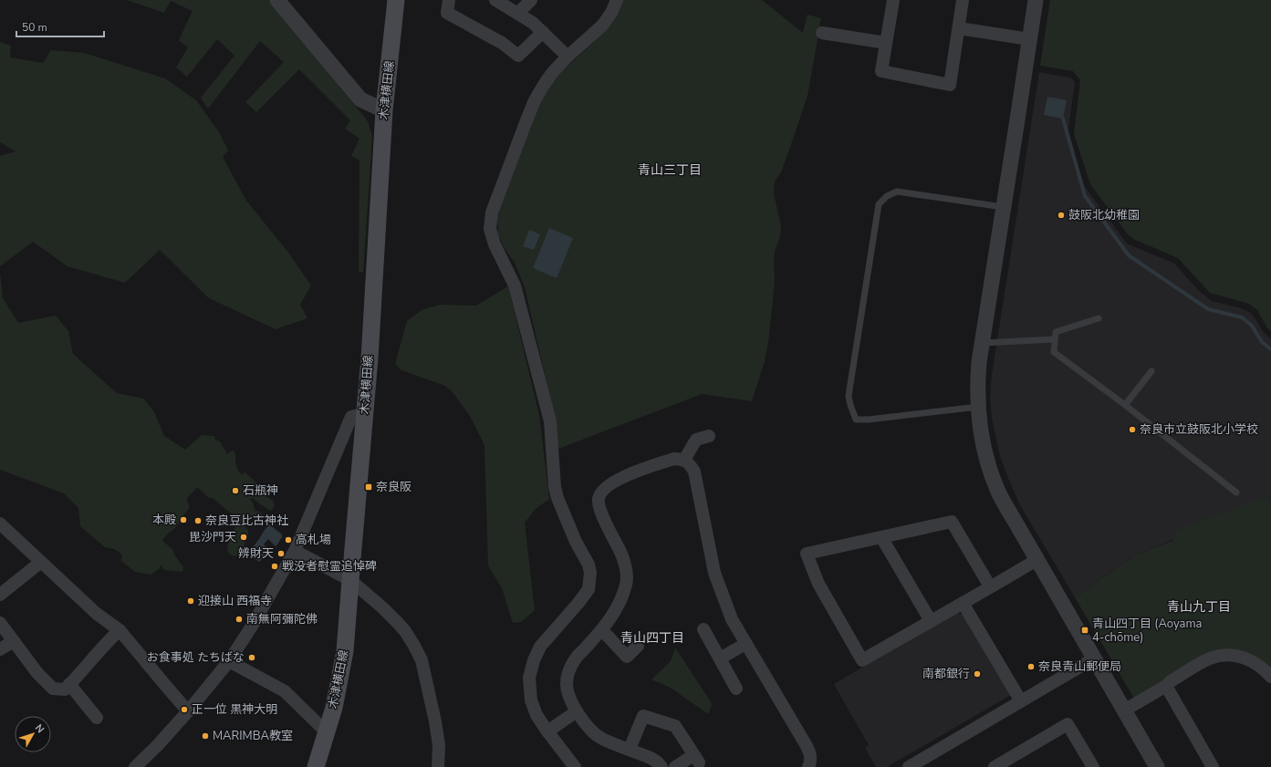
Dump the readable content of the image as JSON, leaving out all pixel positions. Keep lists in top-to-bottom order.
{
  "streets": {
    "main road": ["木津横田線"]
  },
  "districts": ["青山三丁目", "青山九丁目", "青山四丁目"],
  "places": {
    "other": [
      "鼓阪北幼稚園",
      "奈良市立鼓阪北小学校",
      "石瓶神",
      "本殿",
      "奈良豆比古神社",
      "毘沙門天",
      "高札場",
      "辨財天",
      "戦没者慰霊追悼碑",
      "迎接山 西福寺",
      "南無阿彌陀佛",
      "お食事処 たちばな",
      "奈良青山郵便局",
      "南都銀行",
      "正一位 黒神大明",
      "MARIMBA教室"
    ],
    "transit": ["奈良阪", "青山四丁目 (Aoyama 4-chōme)"]
  },
  "scale_bar": "50 m",
  "north": "top right"
}
